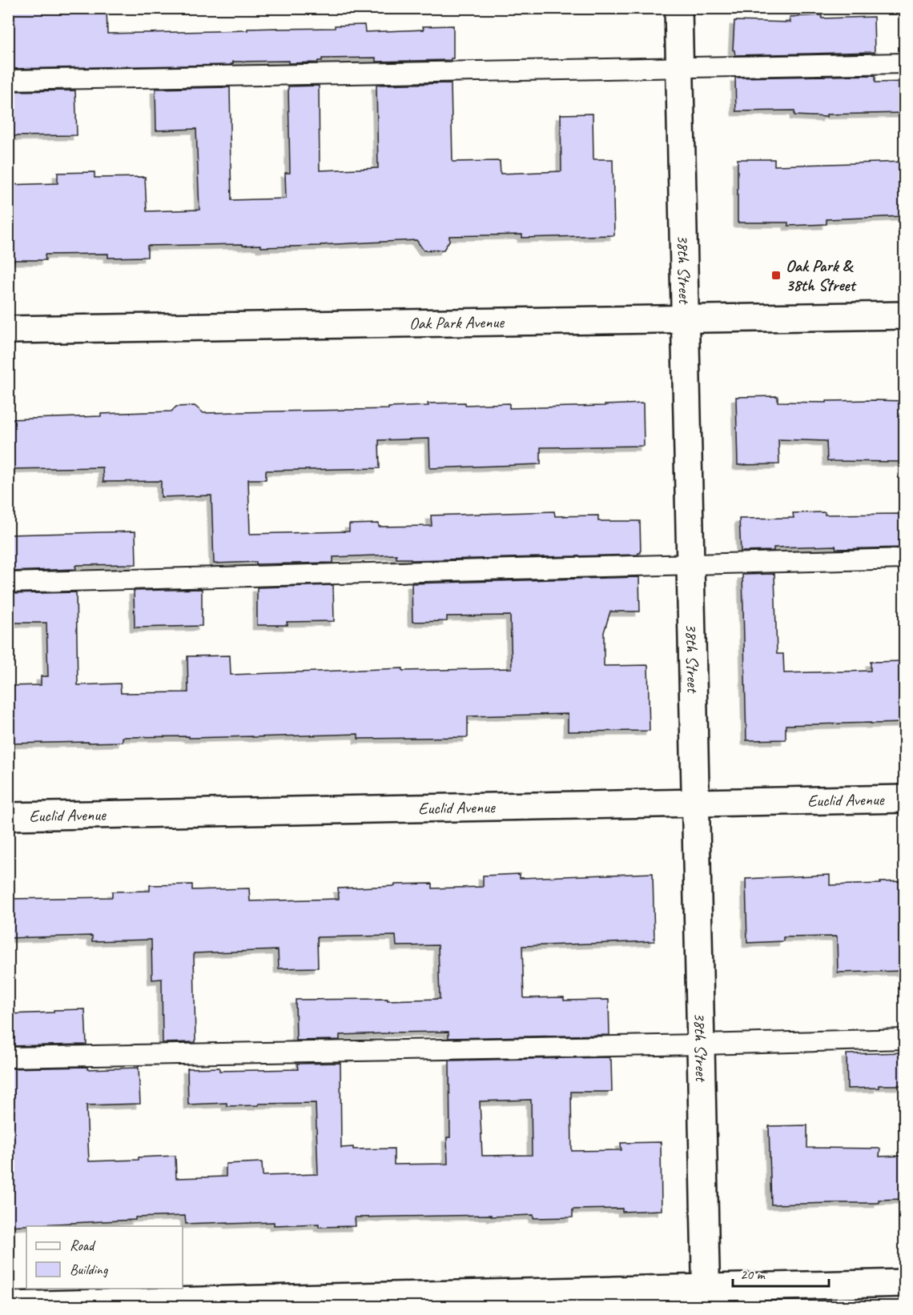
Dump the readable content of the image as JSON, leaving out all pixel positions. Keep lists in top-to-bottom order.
{
  "streets": {
    "street": ["38th Street", "Oak Park Avenue", "Euclid Avenue"]
  },
  "crossings": [
    ["38th Street", "Oak Park Avenue"],
    ["38th Street", "Euclid Avenue"]
  ],
  "places": {
    "transit": ["Oak Park & 38th Street"]
  },
  "legend": ["Road", "Building"],
  "scale_bar": "20 m"
}
